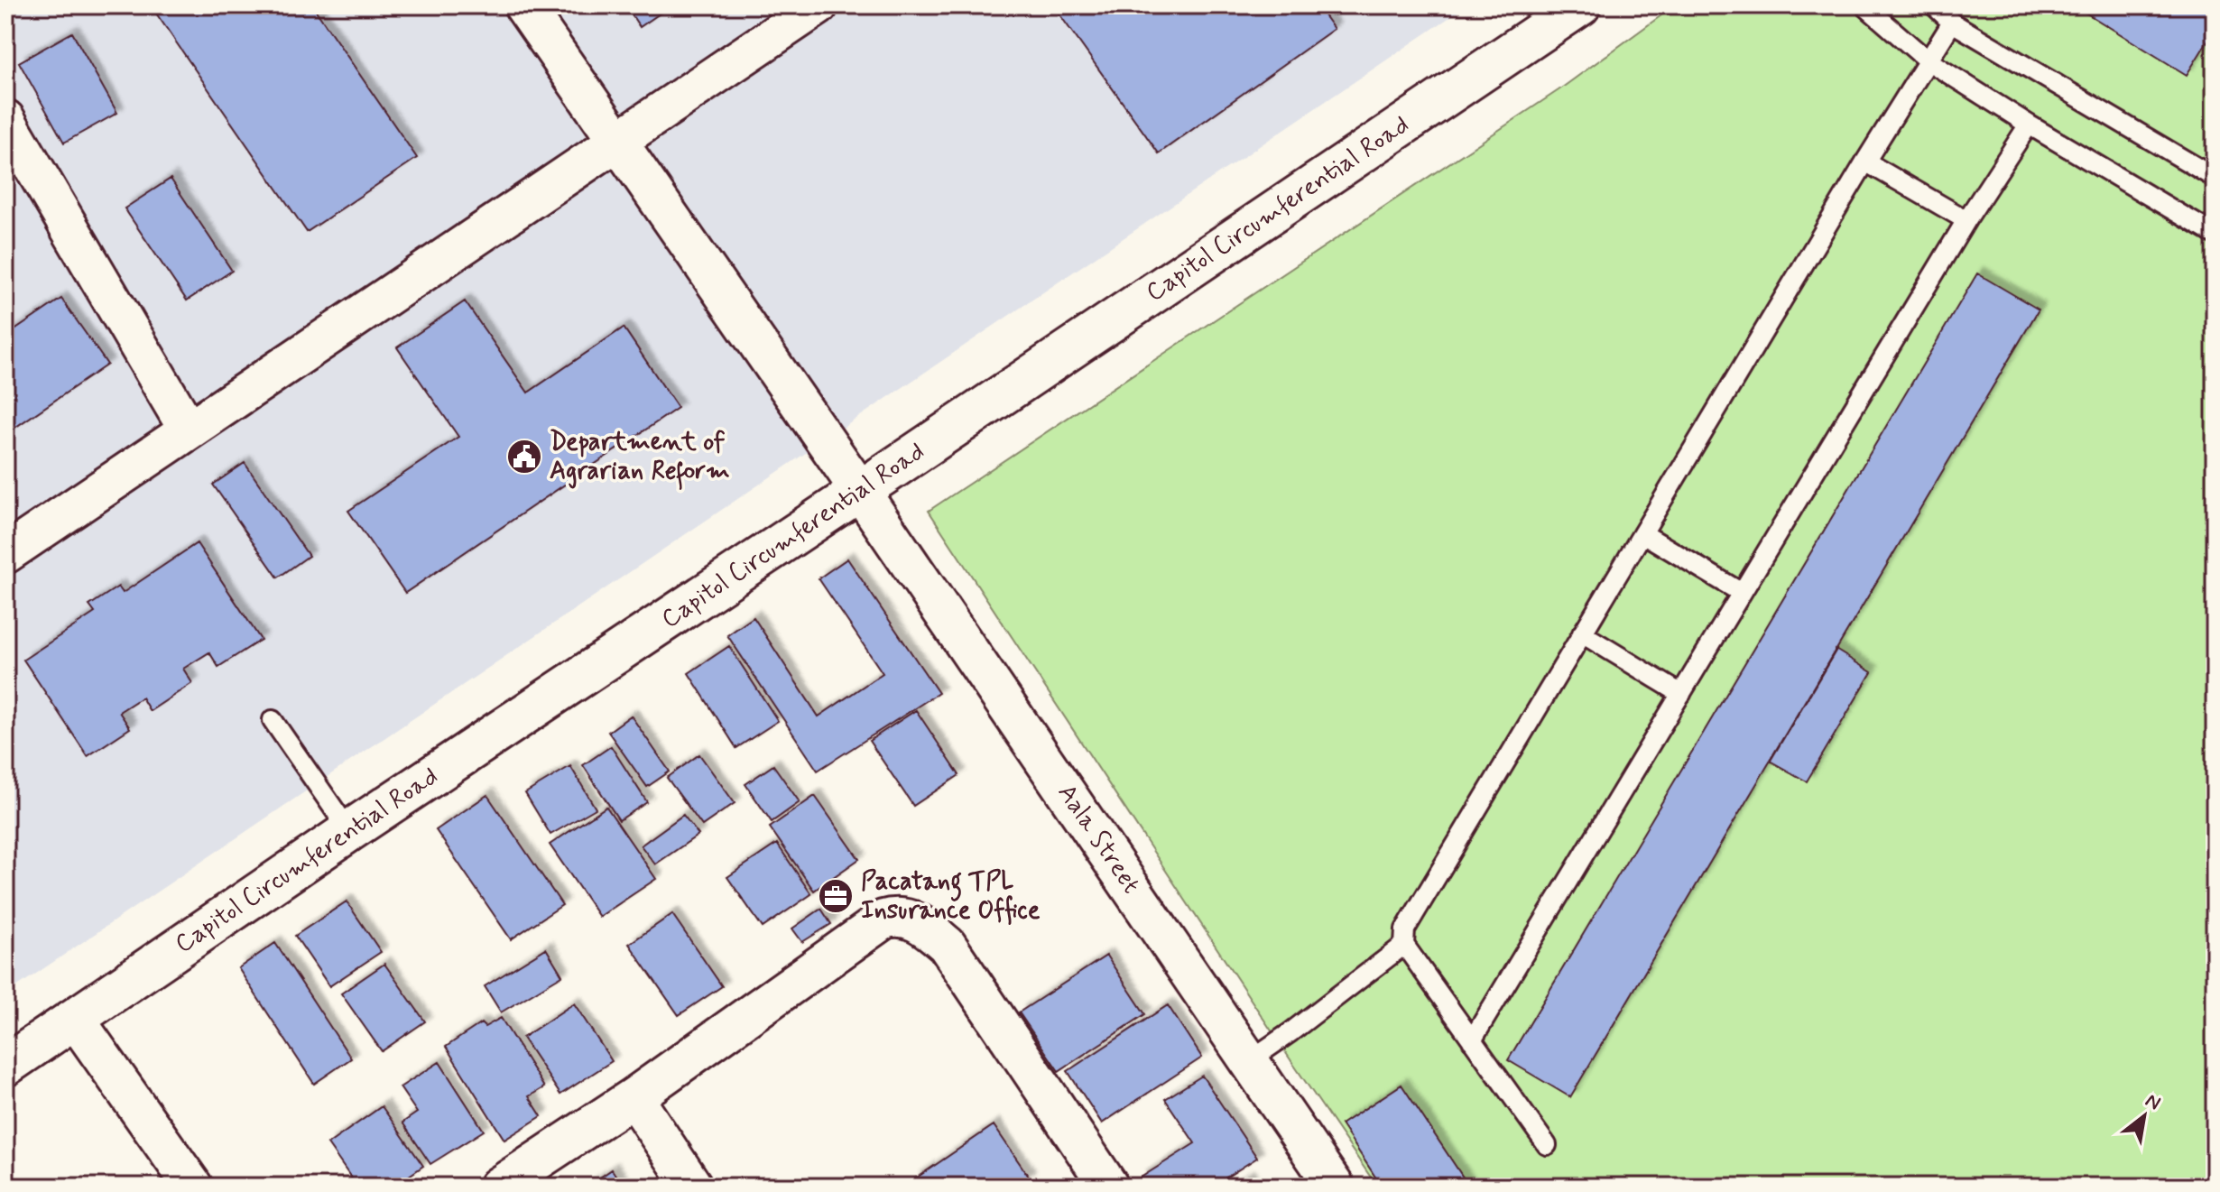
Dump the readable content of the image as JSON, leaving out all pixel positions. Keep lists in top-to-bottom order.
{
  "streets": {
    "main road": ["Capitol Circumferential Road"],
    "street": ["Aala Street"]
  },
  "crossings": [
    ["Capitol Circumferential Road", "Aala Street"]
  ],
  "places": {
    "public building": ["Department of Agrarian Reform"],
    "office": ["Pacatang TPL Insurance Office"]
  },
  "north": "top right"
}
